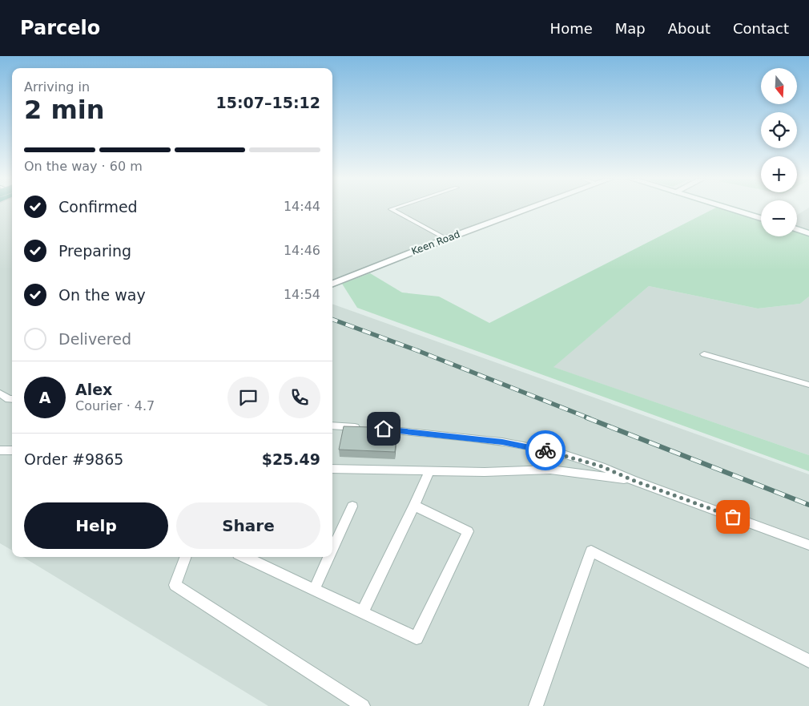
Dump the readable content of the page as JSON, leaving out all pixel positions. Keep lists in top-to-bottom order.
{
  "streets": {
    "street": ["Keen Road"]
  },
  "north": "bottom",
  "page": {
    "header": "Parcelo",
    "nav": [
      "Home",
      "Map",
      "About",
      "Contact"
    ],
    "map_buttons": ["+", "−"],
    "heading": ["2 min", "Arriving in", "15:07–15:12"],
    "panel": [
      "Alex",
      "Courier · 4.7",
      "Order #9865",
      "$25.49"
    ],
    "bar": "On the way · 60 m",
    "list": [
      ["Confirmed", "14:44"],
      ["Preparing", "14:46"],
      ["On the way", "14:54"],
      "Delivered"
    ],
    "round": "A",
    "buttons": ["Help", "Share"]
  }
}
